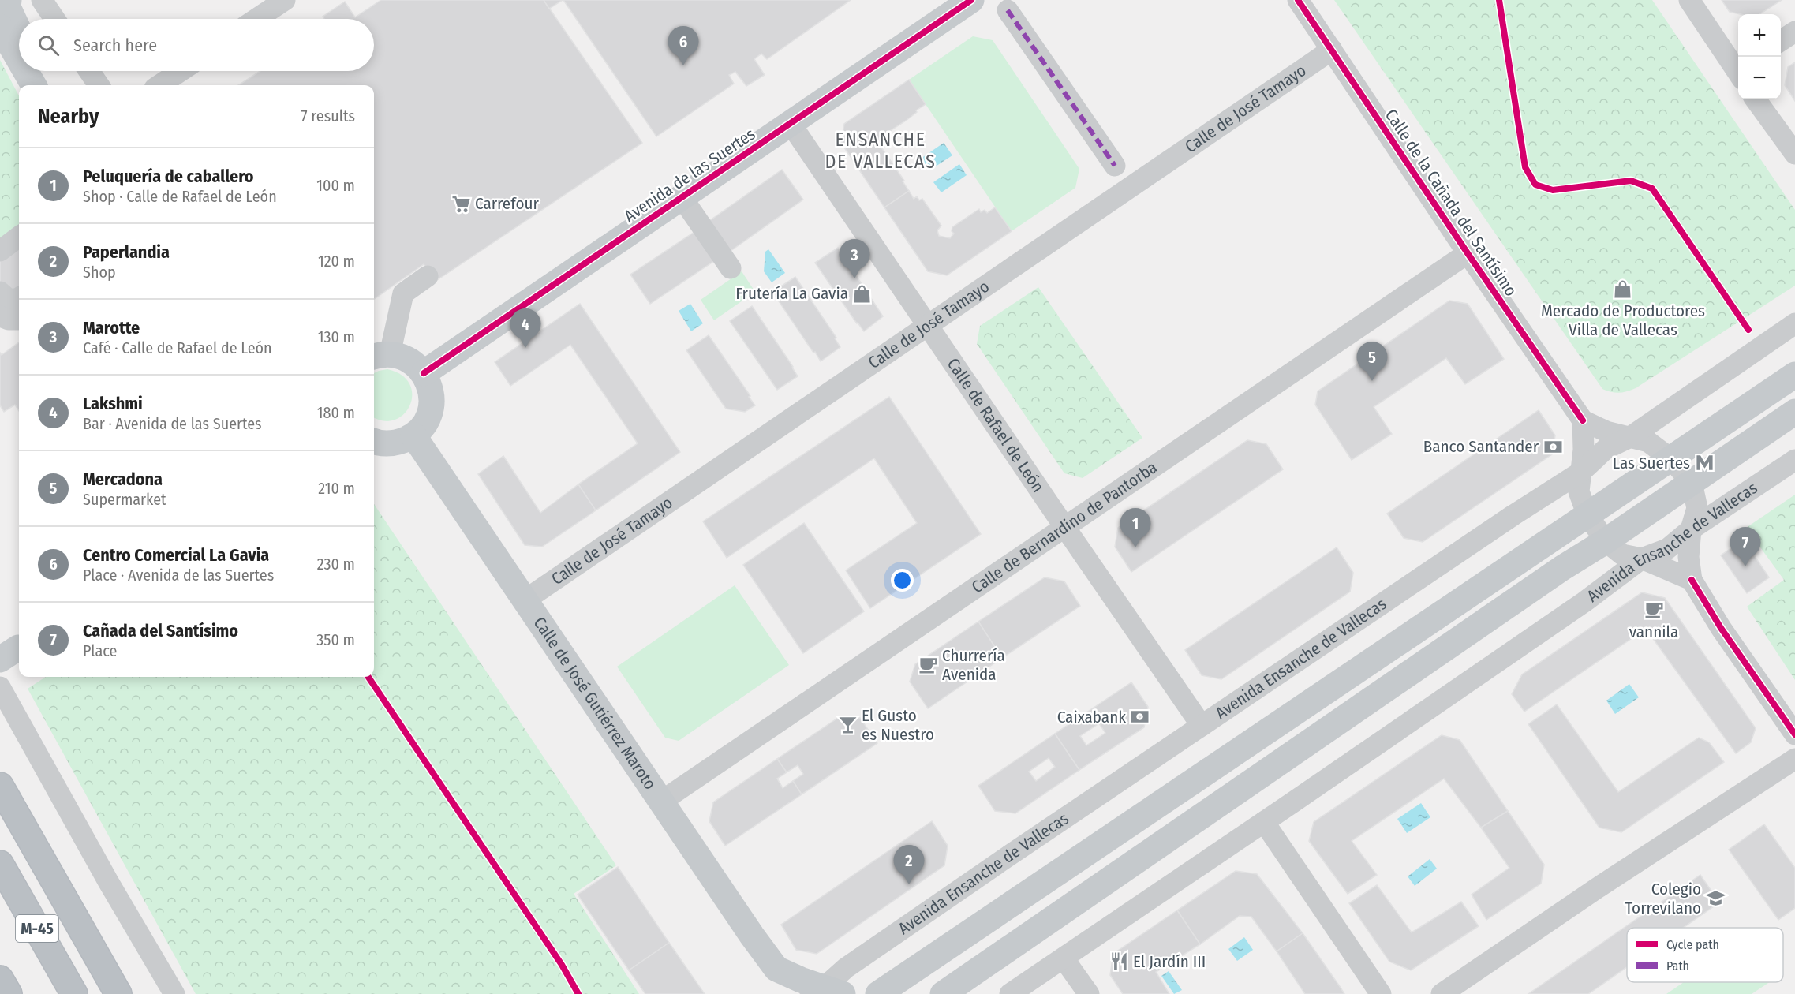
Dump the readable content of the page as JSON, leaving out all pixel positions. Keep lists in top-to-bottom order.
{
  "streets": {
    "highway": ["M-45"],
    "main road": ["Avenida de las Suertes", "Calle de José Gutiérrez Maroto"],
    "street": [
      "Calle de José Tamayo",
      "Calle de la Cañada del Santísimo",
      "Calle de Rafael de León",
      "Calle de Bernardino de Pantorba",
      "Avenida Ensanche de Vallecas"
    ]
  },
  "crossings": [
    ["Calle de José Tamayo", "Calle de la Cañada del Santísimo"],
    ["Calle de José Tamayo", "Calle de Rafael de León"],
    ["Calle de José Tamayo", "Calle de José Gutiérrez Maroto"],
    ["Avenida de las Suertes", "Calle de Rafael de León"],
    ["Calle de la Cañada del Santísimo", "Calle de Bernardino de Pantorba"],
    ["Calle de Rafael de León", "Calle de Bernardino de Pantorba"],
    ["Calle de Rafael de León", "Avenida Ensanche de Vallecas"],
    ["Calle de Bernardino de Pantorba", "Calle de José Gutiérrez Maroto"],
    ["Avenida Ensanche de Vallecas", "Calle de José Gutiérrez Maroto"]
  ],
  "districts": ["ENSANCHE DE VALLECAS"],
  "places": {
    "supermarket": ["Carrefour"],
    "shop": ["Mercado de Productores Villa de Vallecas", "Frutería La Gavia"],
    "bank": ["Banco Santander", "Caixabank"],
    "metro station": ["Las Suertes"],
    "cafe": ["vannila", "Churrería Avenida"],
    "bar": ["El Gusto es Nuestro"],
    "school or university": ["Colegio Torrevilano"],
    "restaurant": ["El Jardín III"]
  },
  "legend": ["Cycle path", "Path"],
  "page": {
    "map_buttons": ["+", "−"],
    "search": "Search here",
    "pins": [
      "6",
      "3",
      "4",
      "5",
      "1",
      "7",
      "2"
    ],
    "heading": ["Nearby", "7 results"],
    "list": [
      {
        "mark": "1",
        "name": "Peluquería de caballero",
        "note": "Shop · Calle de Rafael de León",
        "value": "100 m"
      },
      {
        "mark": "2",
        "name": "Paperlandia",
        "note": "Shop",
        "value": "120 m"
      },
      {
        "mark": "3",
        "name": "Marotte",
        "note": "Café · Calle de Rafael de León",
        "value": "130 m"
      },
      {
        "mark": "4",
        "name": "Lakshmi",
        "note": "Bar · Avenida de las Suertes",
        "value": "180 m"
      },
      {
        "mark": "5",
        "name": "Mercadona",
        "note": "Supermarket",
        "value": "210 m"
      },
      {
        "mark": "6",
        "name": "Centro Comercial La Gavia",
        "note": "Place · Avenida de las Suertes",
        "value": "230 m"
      },
      {
        "mark": "7",
        "name": "Cañada del Santísimo",
        "note": "Place",
        "value": "350 m"
      }
    ]
  }
}
